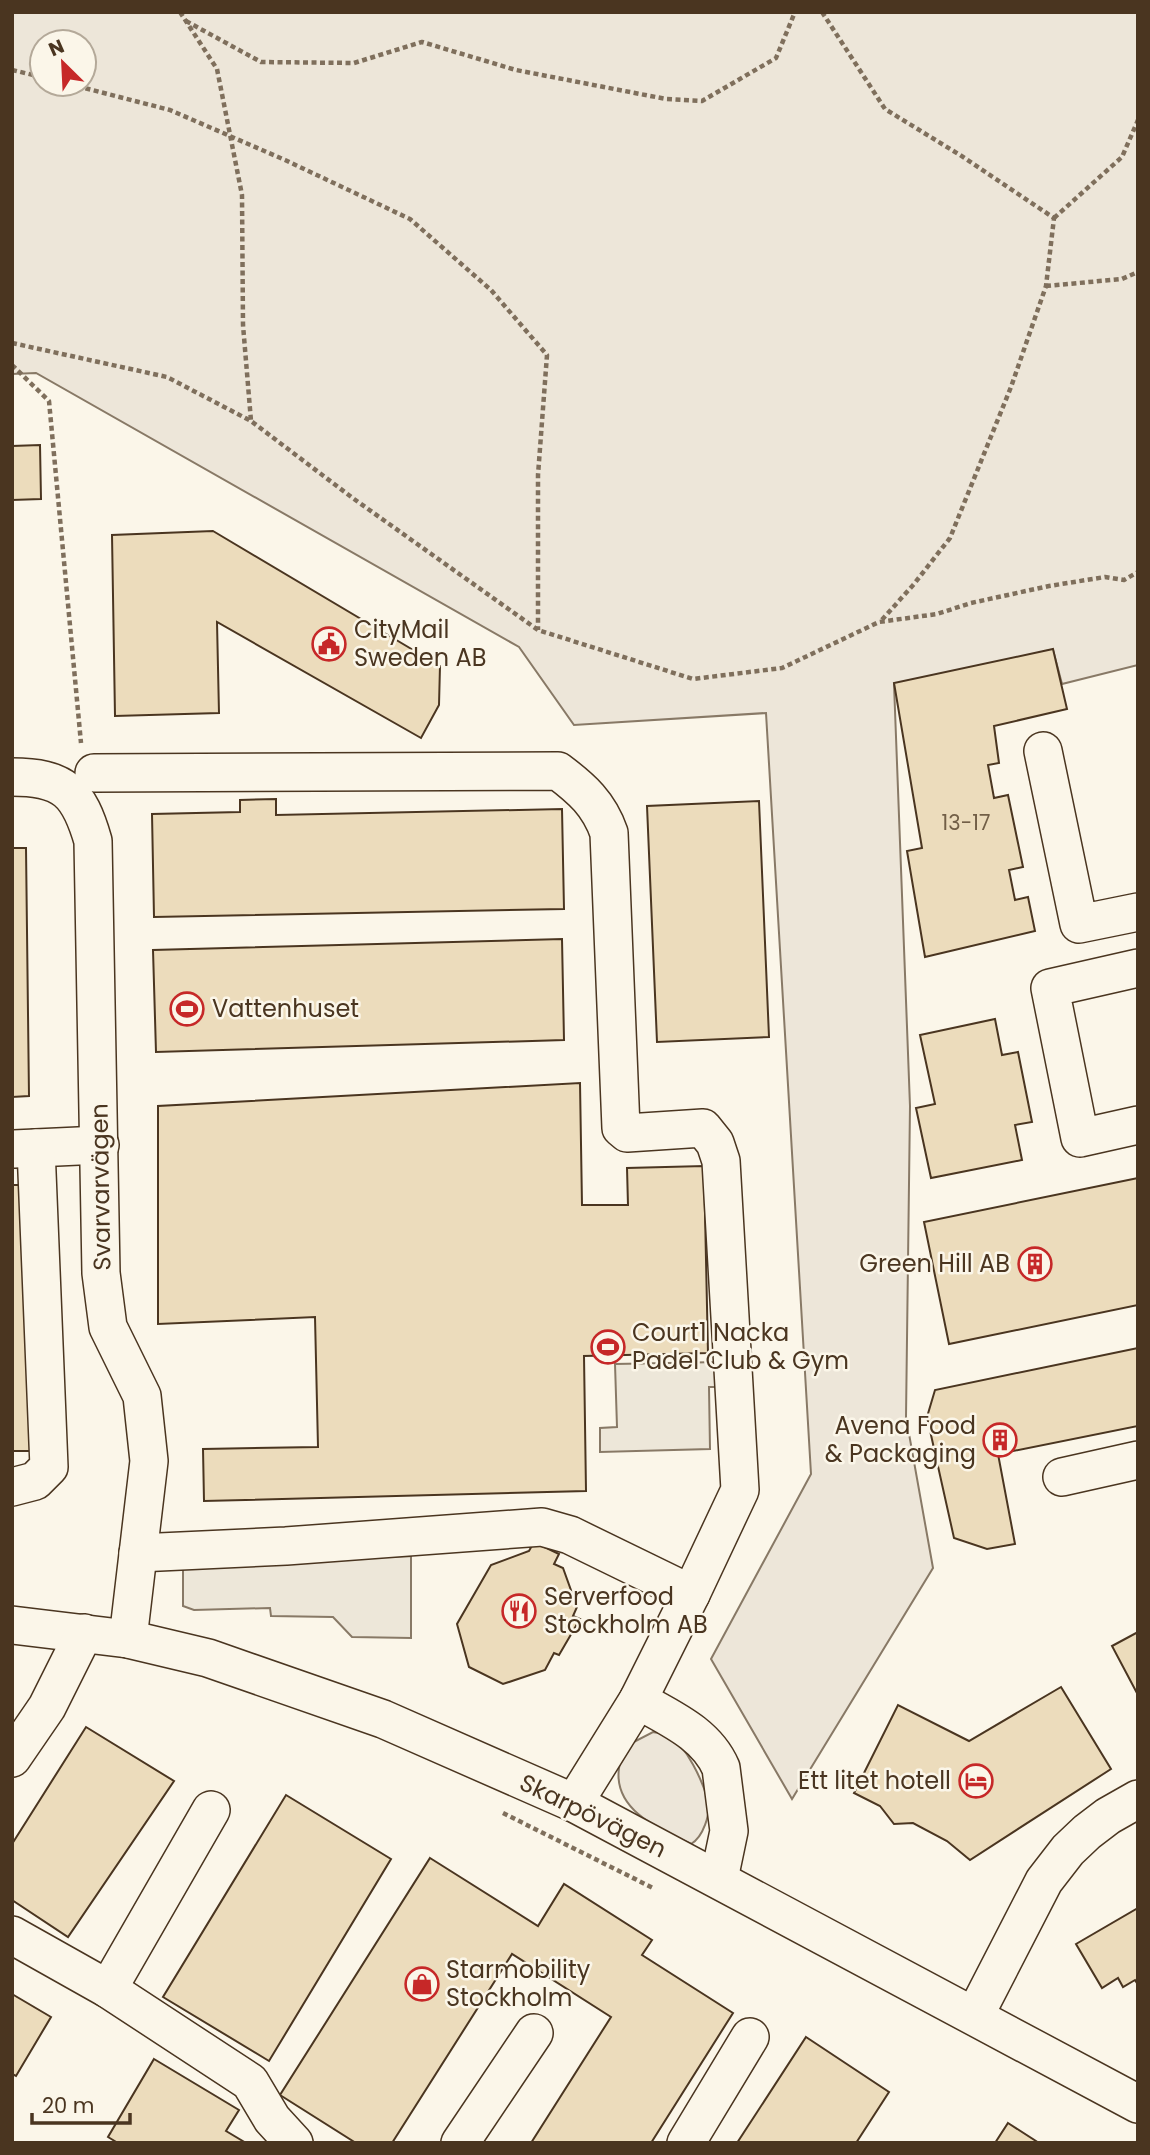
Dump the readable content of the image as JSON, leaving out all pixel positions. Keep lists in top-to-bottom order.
{
  "streets": {
    "street": ["Svarvarvägen", "Skarpövägen"]
  },
  "crossings": [
    ["Svarvarvägen", "Skarpövägen"]
  ],
  "places": {
    "public building": ["CityMail Sweden AB"],
    "sports": ["Vattenhuset", "Court1 Nacka Padel Club & Gym"],
    "building": ["Green Hill AB", "Avena Food & Packaging"],
    "restaurant": ["Serverfood Stockholm AB"],
    "hotel": ["Ett litet hotell"],
    "shop": ["Starmobility Stockholm"]
  },
  "house_numbers": ["13-17"],
  "scale_bar": "20 m",
  "north": "top left"
}
